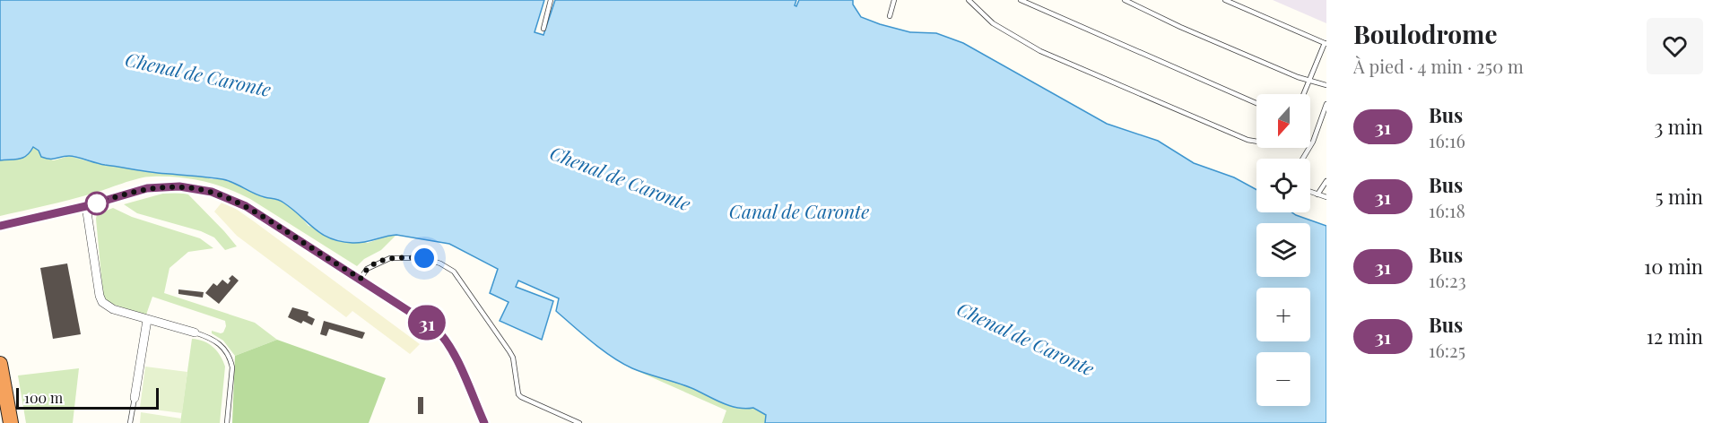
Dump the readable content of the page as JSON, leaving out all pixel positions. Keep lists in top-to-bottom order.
{
  "water": ["Chenal de Caronte", "Canal de Caronte"],
  "lines": ["bus line 31"],
  "scale_bar": "100 m",
  "north": "bottom",
  "page": {
    "on_map": "31",
    "heading": ["Boulodrome", "À pied · 4 min · 250 m"],
    "list": [
      {
        "mark": "31",
        "name": "Bus",
        "note": "16:16",
        "value": "3 min"
      },
      {
        "mark": "31",
        "name": "Bus",
        "note": "16:18",
        "value": "5 min"
      },
      {
        "mark": "31",
        "name": "Bus",
        "note": "16:23",
        "value": "10 min"
      },
      {
        "mark": "31",
        "name": "Bus",
        "note": "16:25",
        "value": "12 min"
      }
    ],
    "map_buttons": ["+", "−"],
    "scale": "100 m"
  }
}
